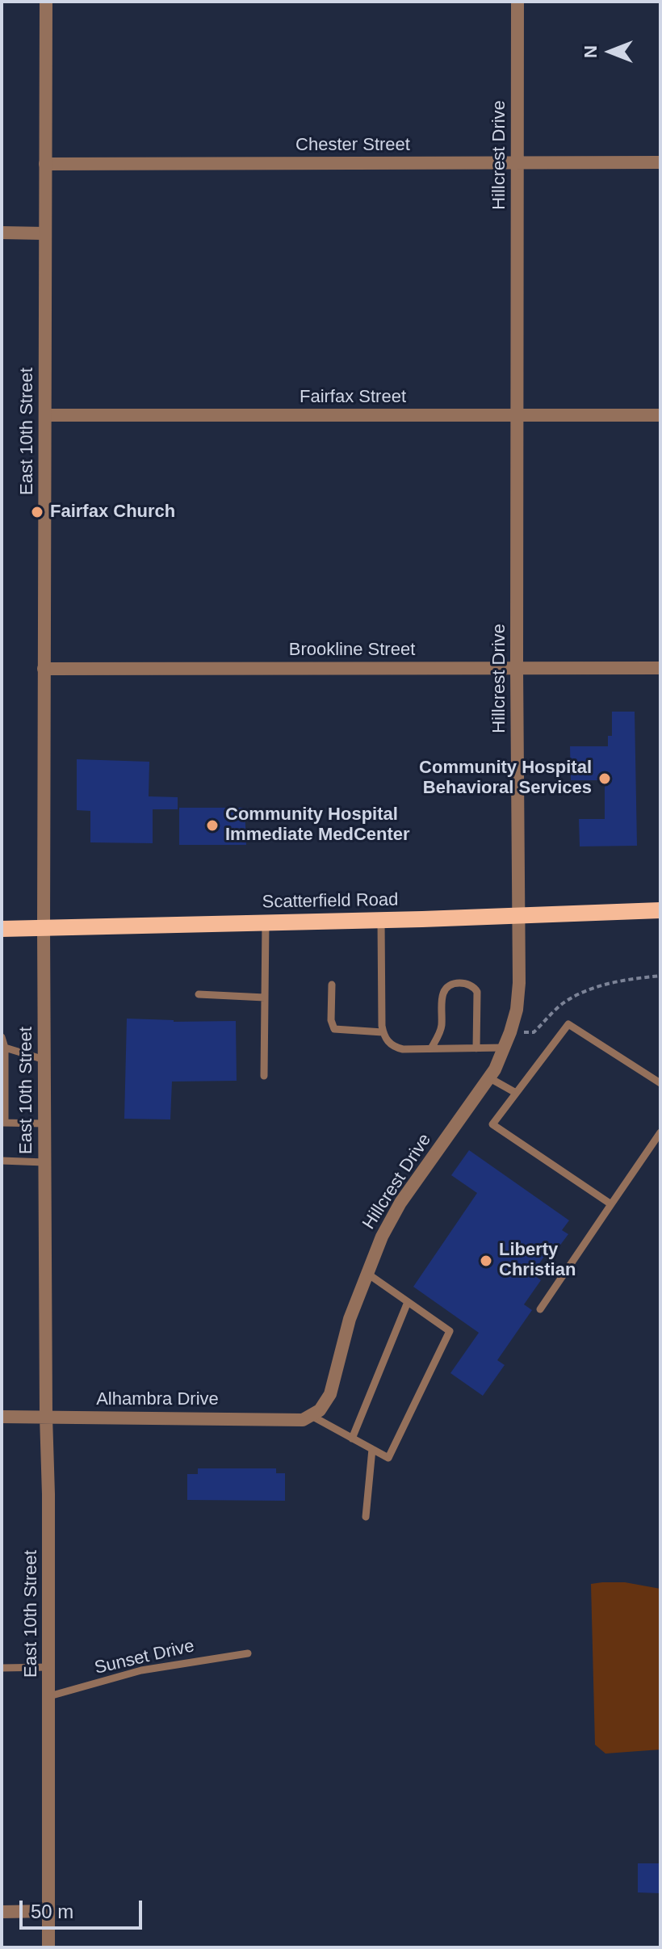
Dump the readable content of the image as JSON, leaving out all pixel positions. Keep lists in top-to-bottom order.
{
  "streets": {
    "main road": ["Scatterfield Road"],
    "street": [
      "Chester Street",
      "Hillcrest Drive",
      "Fairfax Street",
      "East 10th Street",
      "Brookline Street",
      "Alhambra Drive"
    ],
    "lane": ["Sunset Drive"]
  },
  "crossings": [
    ["Chester Street", "Hillcrest Drive"],
    ["Chester Street", "East 10th Street"],
    ["Hillcrest Drive", "Fairfax Street"],
    ["Hillcrest Drive", "Brookline Street"],
    ["Hillcrest Drive", "Scatterfield Road"],
    ["Hillcrest Drive", "Alhambra Drive"],
    ["Fairfax Street", "East 10th Street"],
    ["East 10th Street", "Brookline Street"],
    ["East 10th Street", "Scatterfield Road"],
    ["East 10th Street", "Alhambra Drive"],
    ["East 10th Street", "Sunset Drive"]
  ],
  "places": [
    "Fairfax Church",
    "Community Hospital Behavioral Services",
    "Community Hospital Immediate MedCenter",
    "Liberty Christian"
  ],
  "scale_bar": "50 m",
  "north": "left"
}
